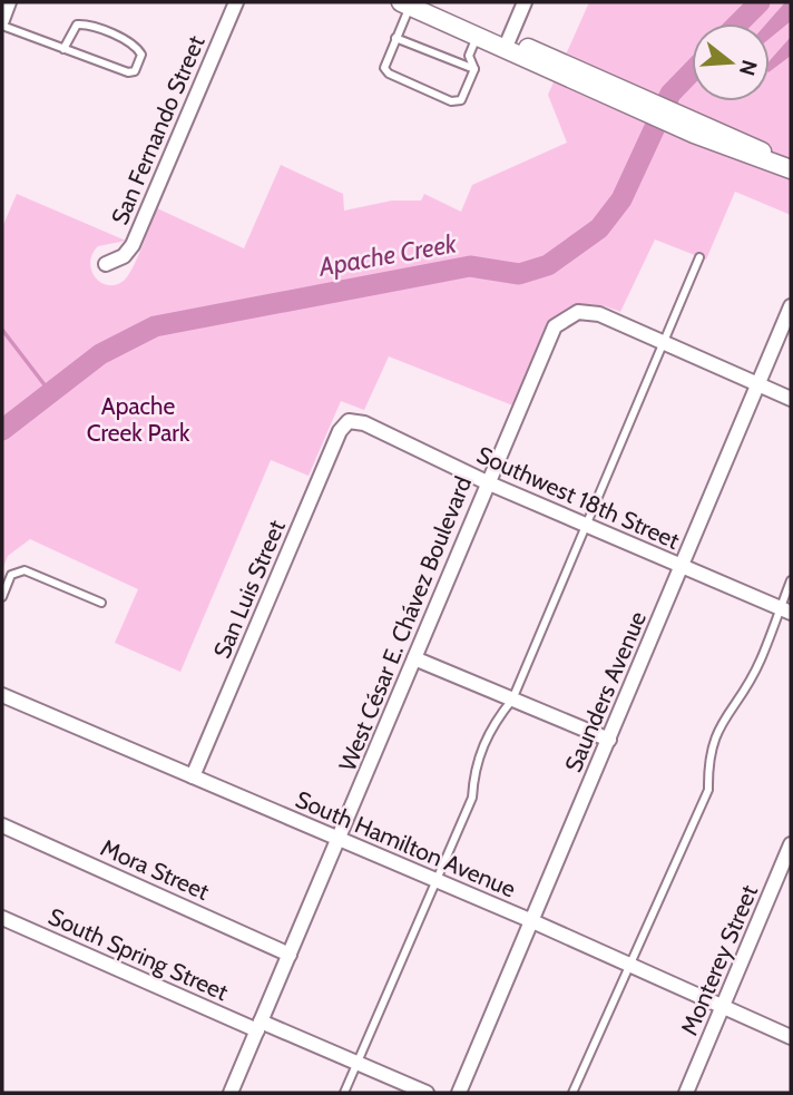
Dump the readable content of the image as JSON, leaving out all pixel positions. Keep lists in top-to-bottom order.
{
  "streets": {
    "street": [
      "San Fernando Street",
      "Southwest 18th Street",
      "San Luis Street",
      "West César E. Chávez Boulevard",
      "Saunders Avenue",
      "South Hamilton Avenue",
      "Mora Street",
      "South Spring Street",
      "Monterey Street"
    ]
  },
  "crossings": [
    ["Southwest 18th Street", "San Luis Street"],
    ["Southwest 18th Street", "West César E. Chávez Boulevard"],
    ["Southwest 18th Street", "Saunders Avenue"],
    ["San Luis Street", "South Hamilton Avenue"],
    ["West César E. Chávez Boulevard", "South Hamilton Avenue"],
    ["West César E. Chávez Boulevard", "Mora Street"],
    ["West César E. Chávez Boulevard", "South Spring Street"],
    ["Saunders Avenue", "South Hamilton Avenue"],
    ["South Hamilton Avenue", "Monterey Street"]
  ],
  "water": ["Apache Creek"],
  "parks": ["Apache Creek Park"],
  "north": "right"
}
